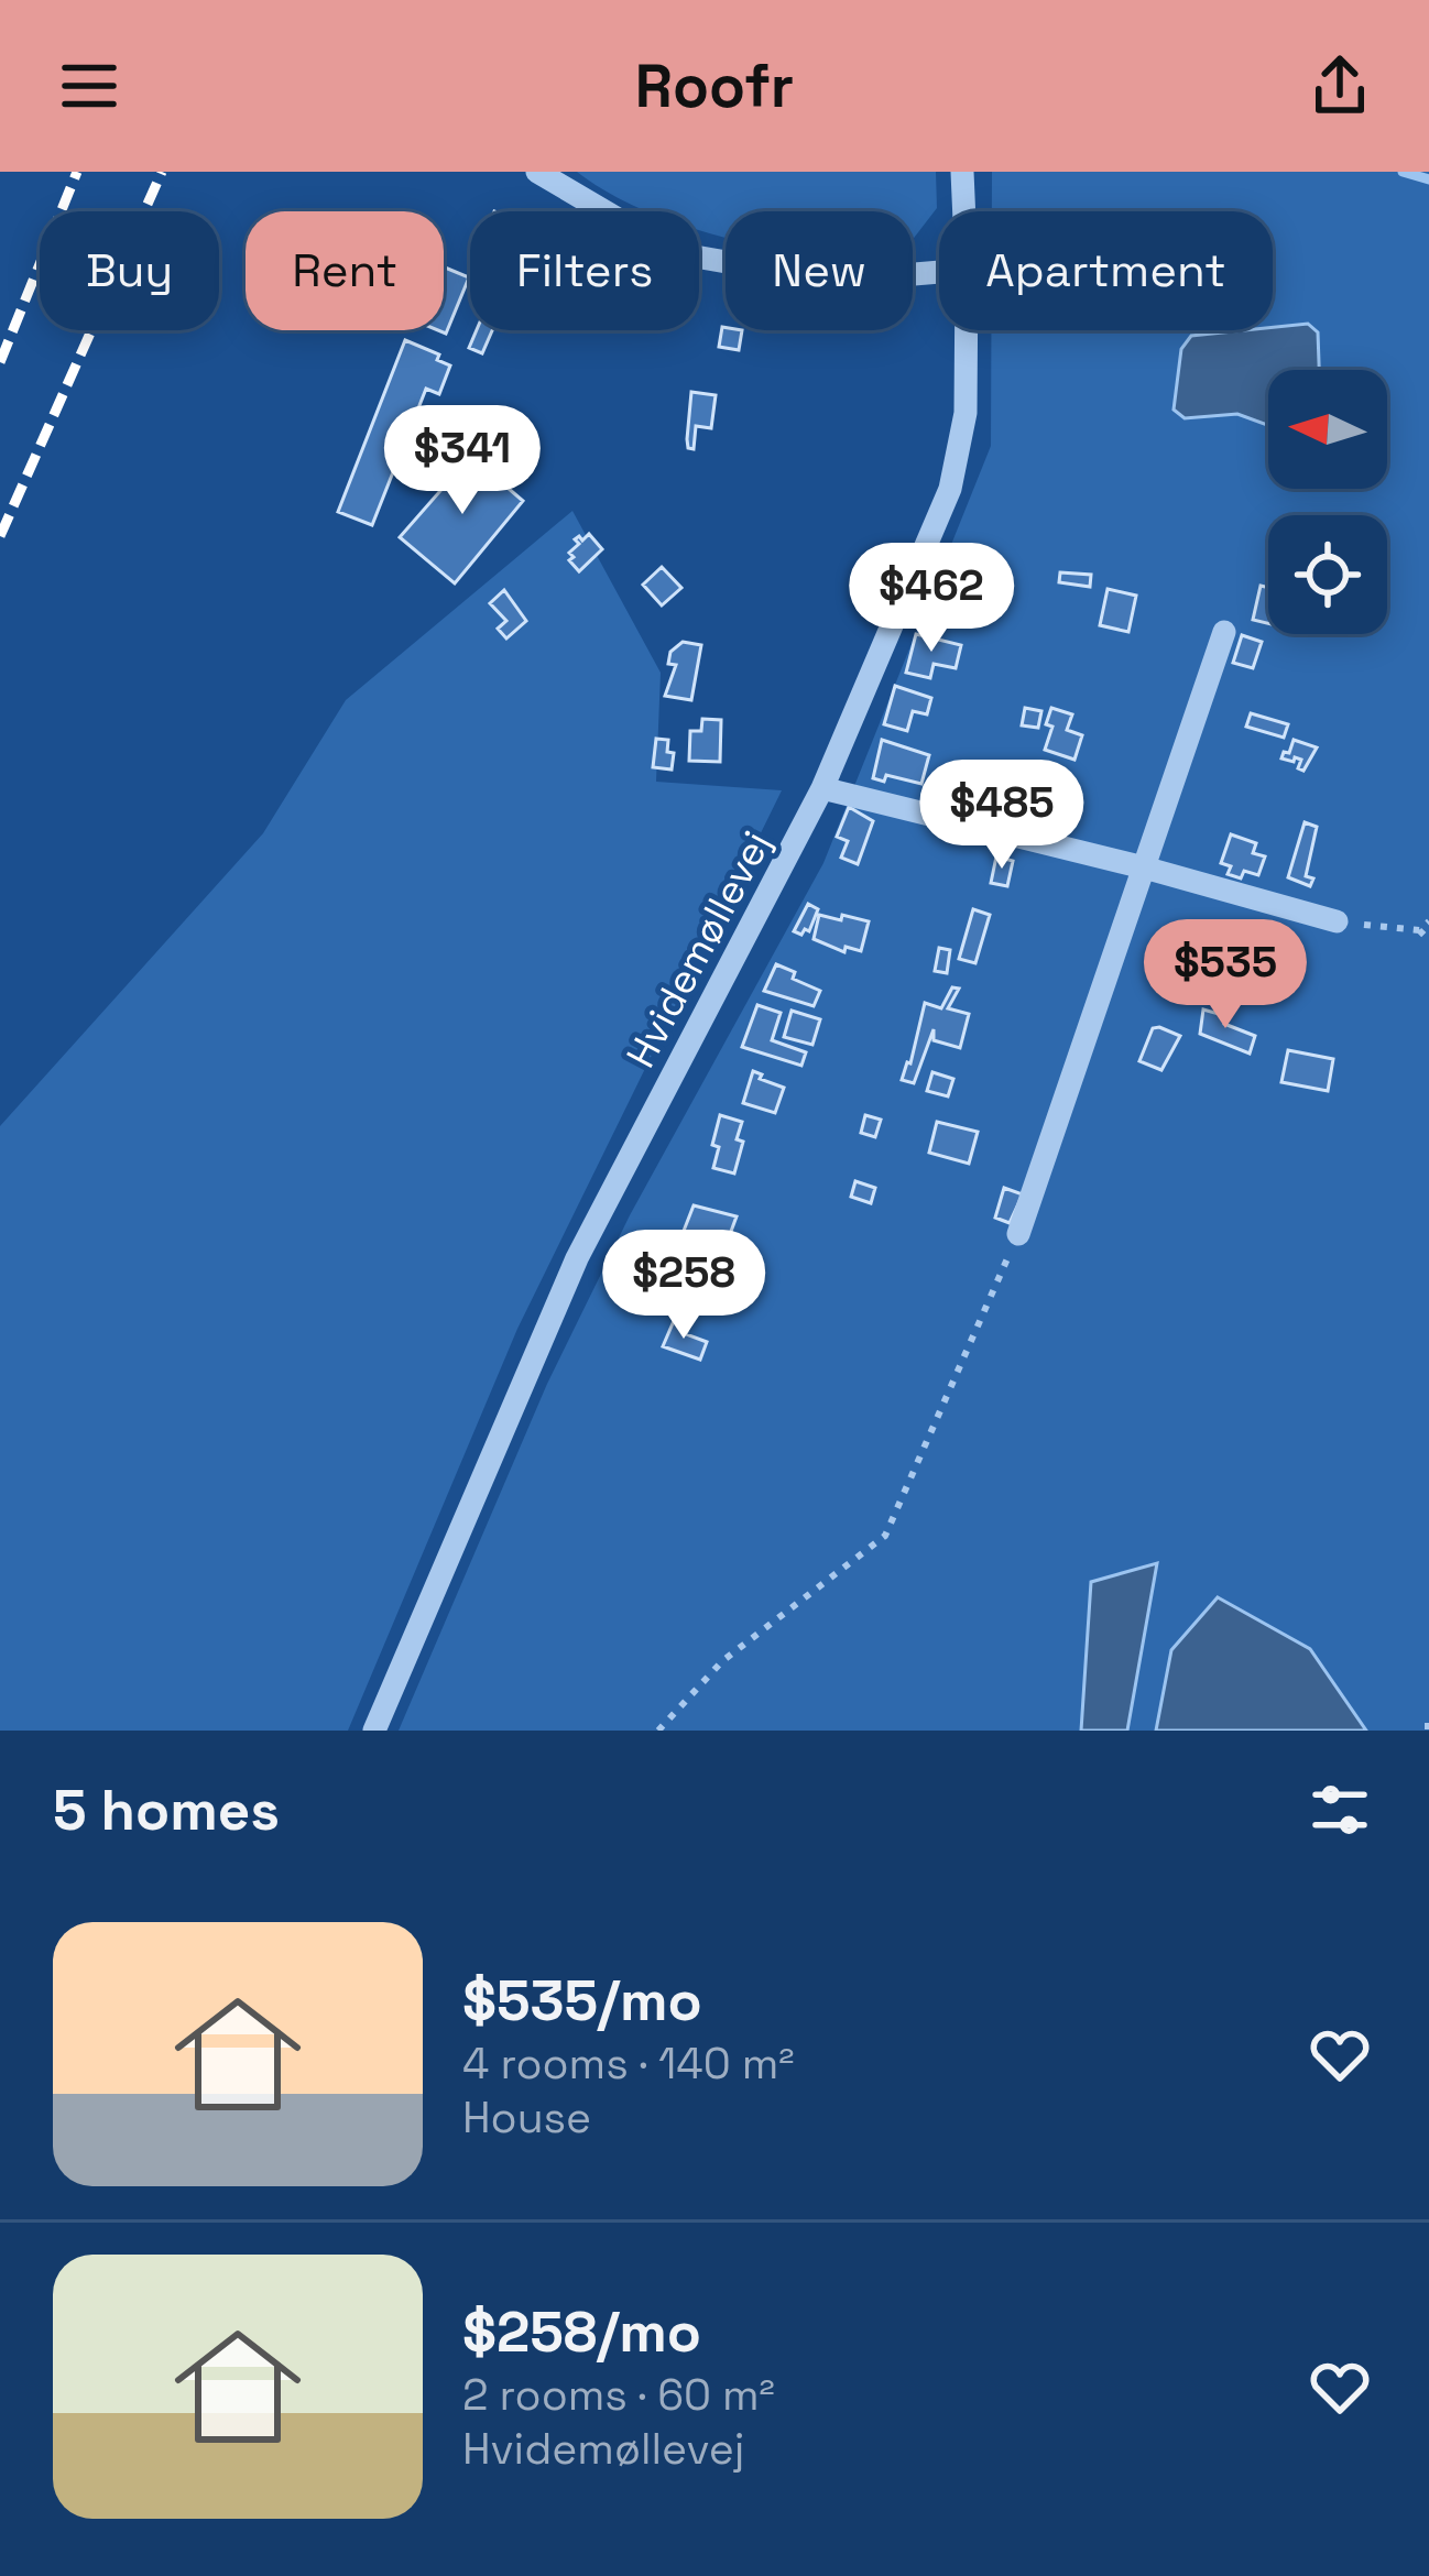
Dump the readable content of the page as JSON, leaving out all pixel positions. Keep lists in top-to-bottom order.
{
  "streets": {
    "street": ["Hvidemøllevej"]
  },
  "north": "left",
  "page": {
    "header": "Roofr",
    "chip": [
      "Buy",
      "Rent",
      "Filters",
      "New",
      "Apartment"
    ],
    "price": [
      "$341",
      "$462",
      "$485",
      "$535",
      "$258"
    ],
    "heading": "5 homes",
    "list": [
      {
        "name": "$535/mo",
        "note": "4 rooms · 140 m² · House"
      },
      {
        "name": "$258/mo",
        "note": "2 rooms · 60 m² · Hvidemøllevej"
      }
    ]
  }
}
